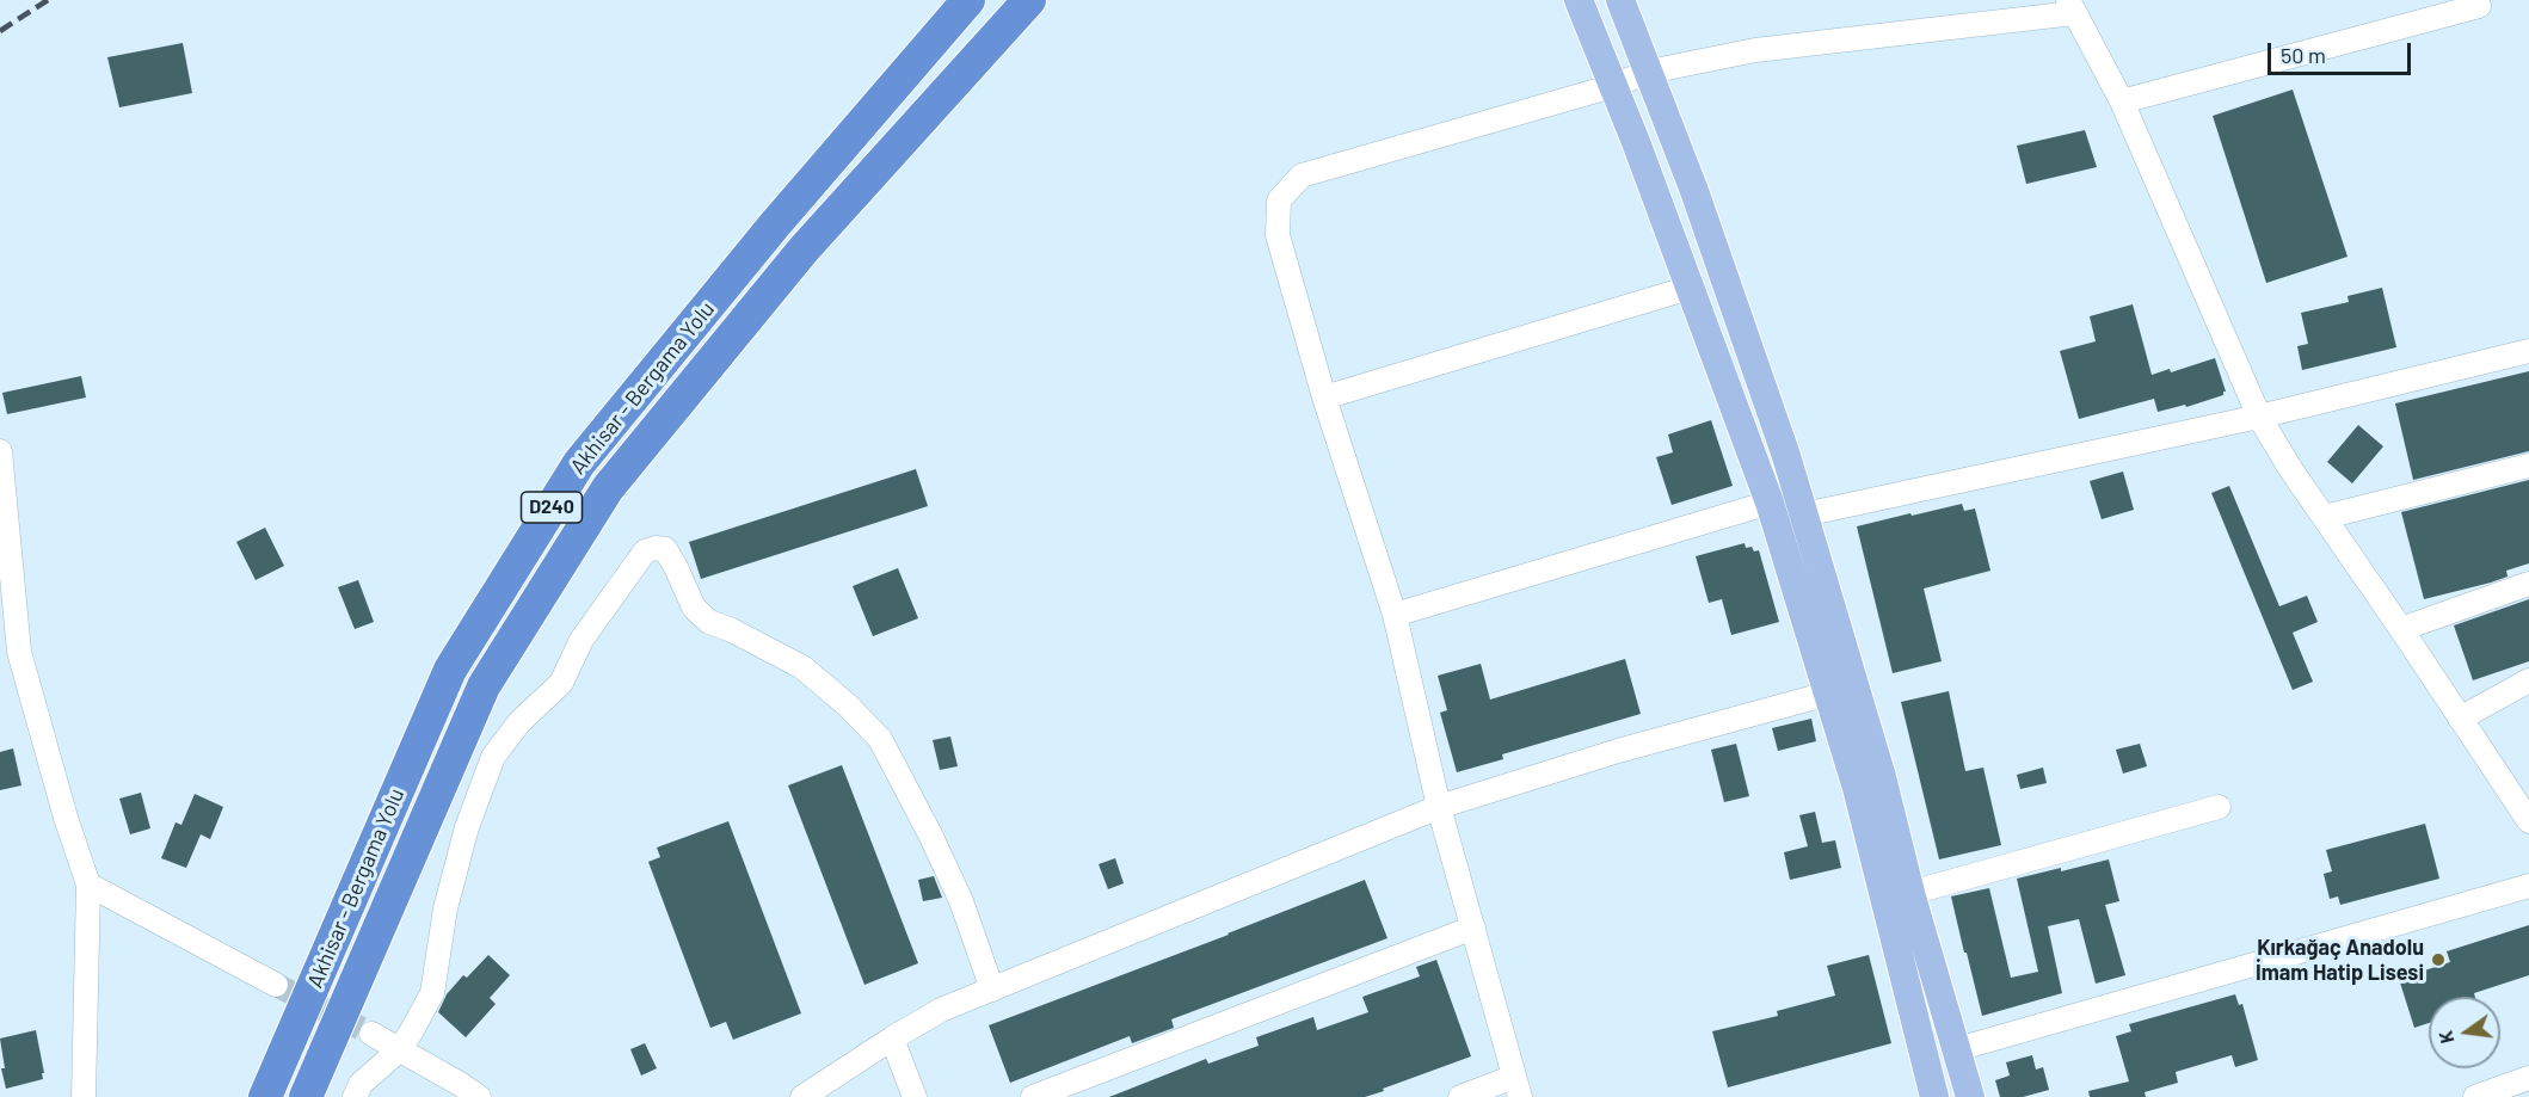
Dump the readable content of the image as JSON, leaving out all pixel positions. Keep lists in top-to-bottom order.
{
  "streets": {
    "highway": ["Akhisar - Bergama Yolu", "D240"]
  },
  "places": ["Kırkağaç Anadolu İmam Hatip Lisesi"],
  "scale_bar": "50 m",
  "north": "left"
}
